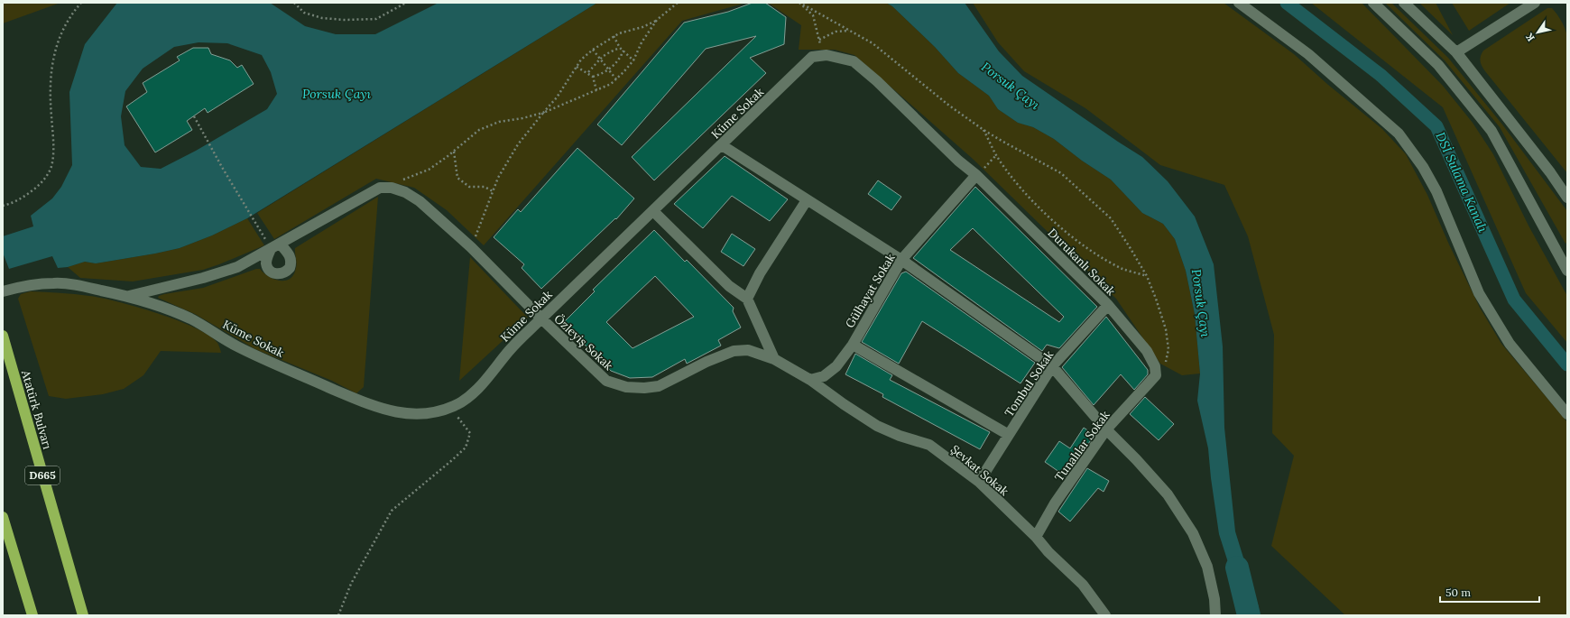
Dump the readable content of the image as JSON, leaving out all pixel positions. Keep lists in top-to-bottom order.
{
  "streets": {
    "highway": ["Atatürk Bulvarı", "D665"],
    "street": [
      "Küme Sokak",
      "Durukanlı Sokak",
      "Gülhayat Sokak",
      "Özleyiş Sokak",
      "Tombul Sokak",
      "Tunalılar Sokak",
      "Şevkat Sokak"
    ]
  },
  "crossings": [
    ["Küme Sokak", "Özleyiş Sokak"],
    ["Durukanlı Sokak", "Gülhayat Sokak"],
    ["Durukanlı Sokak", "Tombul Sokak"],
    ["Durukanlı Sokak", "Tunalılar Sokak"],
    ["Gülhayat Sokak", "Özleyiş Sokak"],
    ["Gülhayat Sokak", "Şevkat Sokak"],
    ["Özleyiş Sokak", "Şevkat Sokak"],
    ["Tombul Sokak", "Şevkat Sokak"],
    ["Tunalılar Sokak", "Şevkat Sokak"]
  ],
  "water": ["Porsuk Çayı", "DSİ Sulama Kanalı"],
  "scale_bar": "50 m",
  "north": "bottom left"
}
